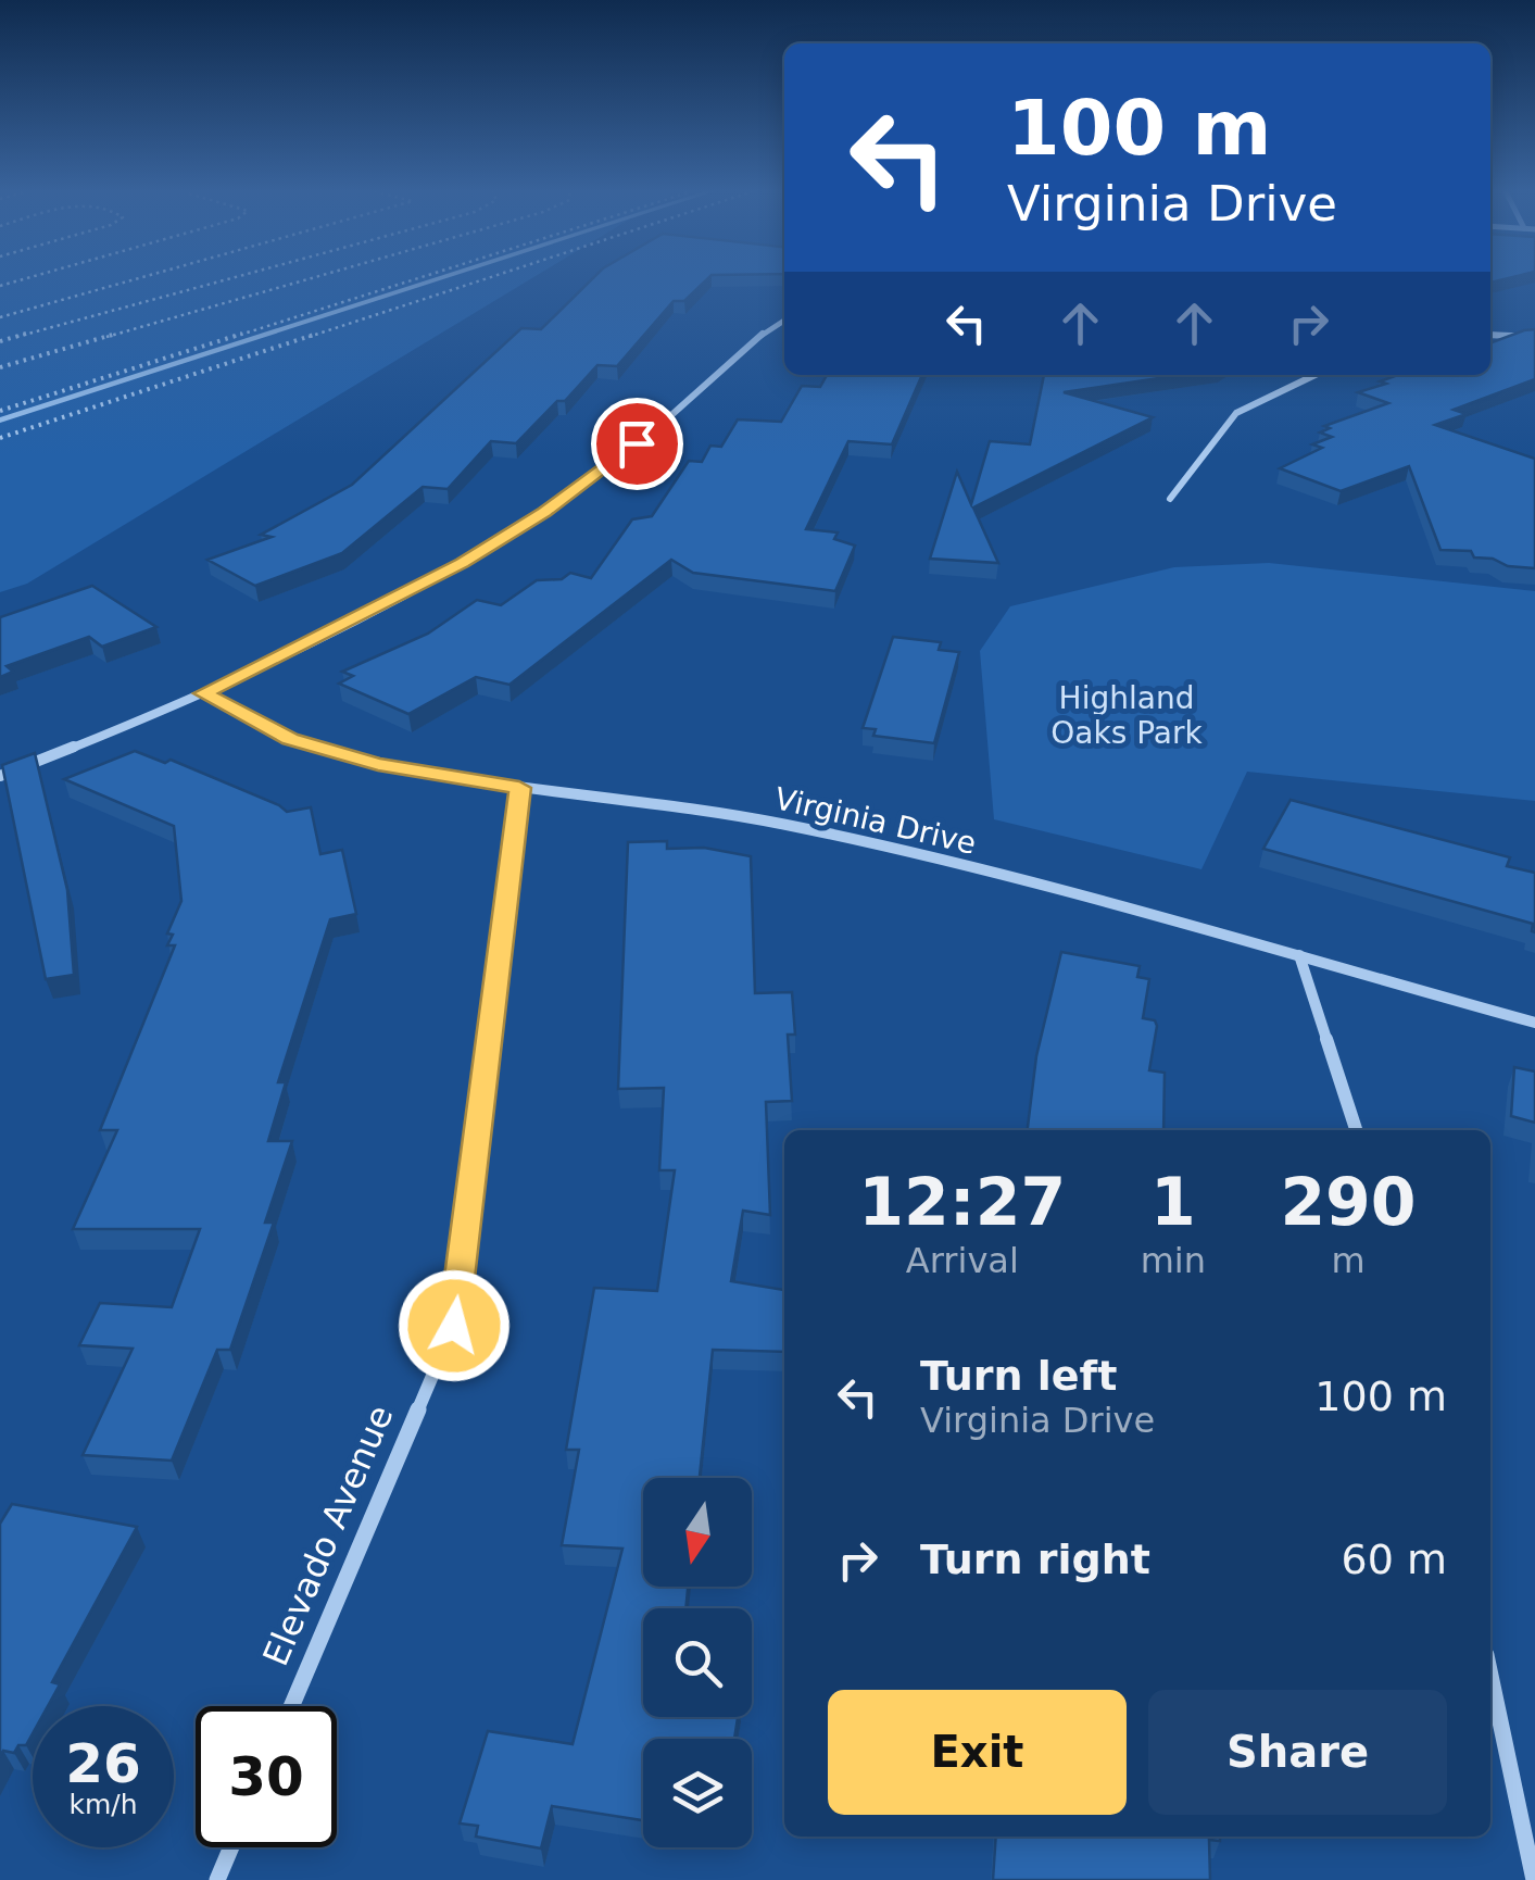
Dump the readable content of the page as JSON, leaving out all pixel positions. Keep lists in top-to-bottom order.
{
  "streets": {
    "street": ["Virginia Drive", "Elevado Avenue"]
  },
  "crossings": [
    ["Virginia Drive", "Elevado Avenue"]
  ],
  "parks": ["Highland Oaks Park"],
  "north": "bottom",
  "page": {
    "turn": ["100 m", "Virginia Drive"],
    "eta": [
      "12:27",
      "Arrival",
      "1",
      "min",
      "290",
      "m"
    ],
    "list": [
      {
        "name": "Turn left",
        "note": "Virginia Drive",
        "value": "100 m"
      },
      {
        "name": "Turn right",
        "value": "60 m"
      }
    ],
    "buttons": ["Exit", "Share"],
    "speed": "26 km/h",
    "limit": "30"
  }
}
